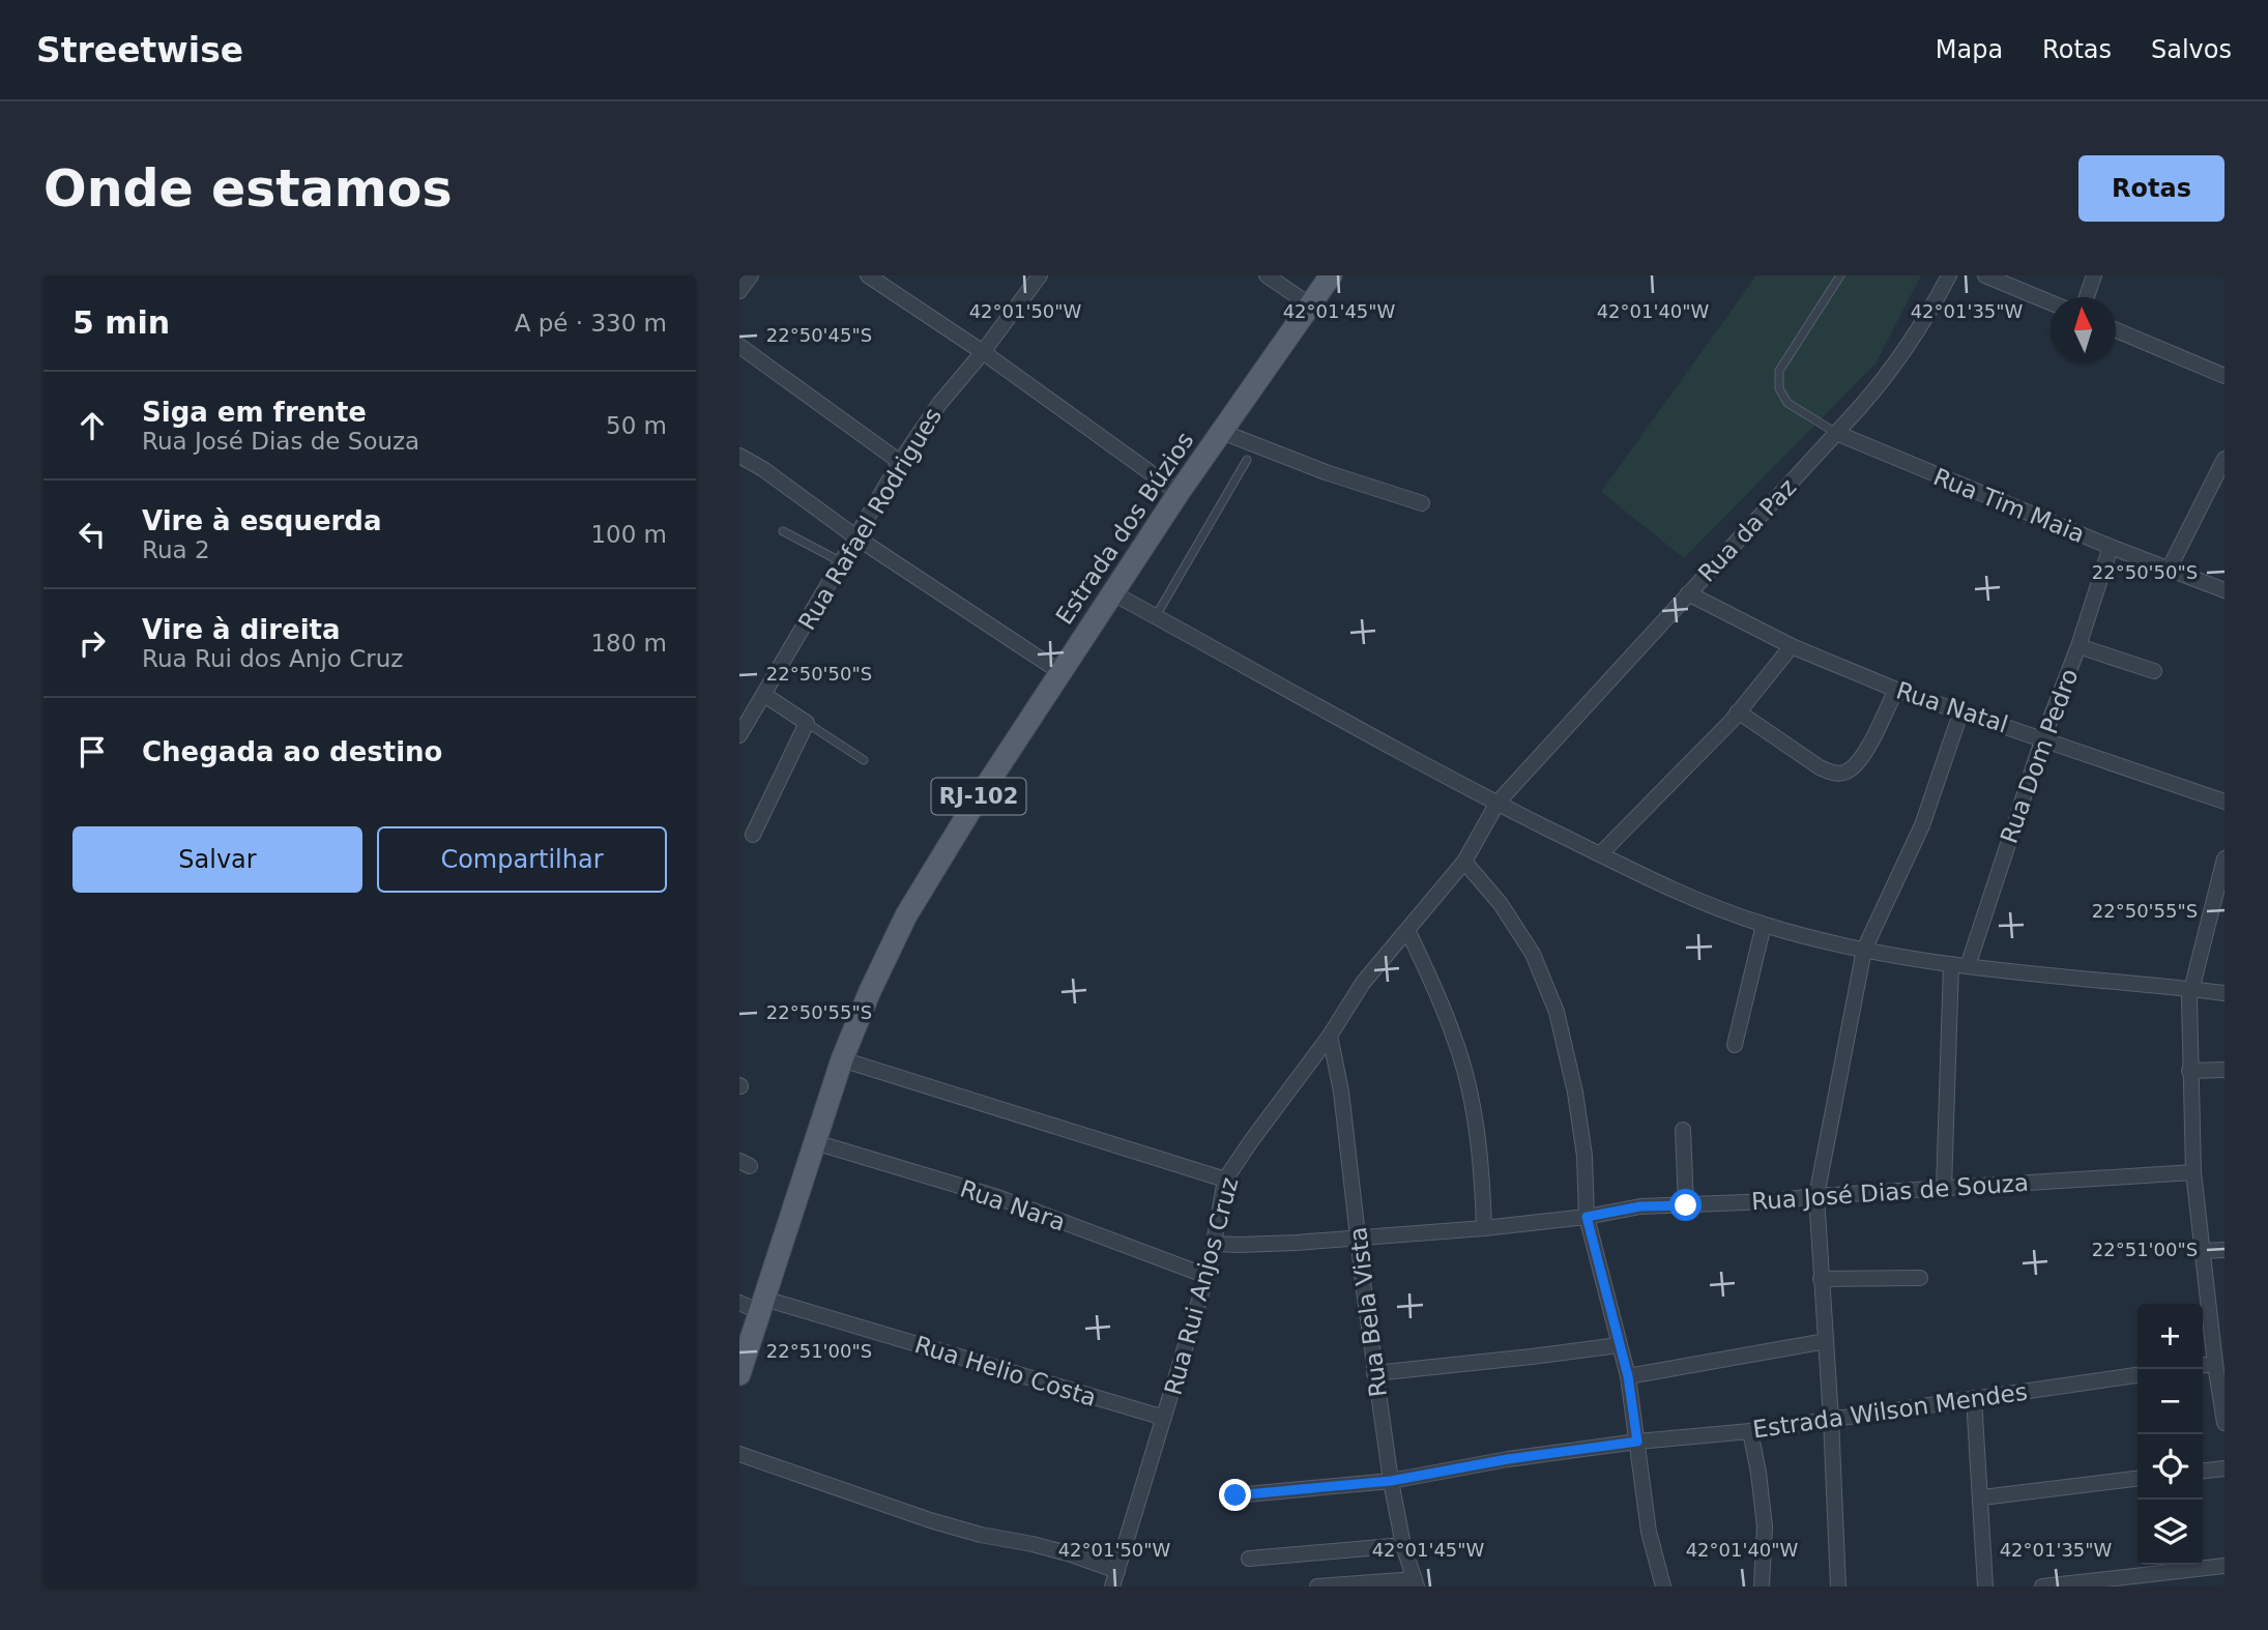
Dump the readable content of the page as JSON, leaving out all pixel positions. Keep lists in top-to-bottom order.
{
  "streets": {
    "main road": ["Estrada dos Búzios", "RJ-102"],
    "street": [
      "Rua Tim Maia",
      "Rua Rafael Rodrigues",
      "Rua da Paz",
      "Rua Natal",
      "Rua Dom Pedro",
      "Rua José Dias de Souza",
      "Rua Nara",
      "Rua Rui Anjos Cruz",
      "Rua Bela Vista",
      "Rua Helio Costa",
      "Estrada Wilson Mendes"
    ]
  },
  "crossings": [
    ["Rua Tim Maia", "Rua da Paz"],
    ["Rua Tim Maia", "Rua Dom Pedro"],
    ["Estrada dos Búzios", "Rua Nara"],
    ["Estrada dos Búzios", "Rua Helio Costa"],
    ["Rua da Paz", "Rua Natal"],
    ["Rua da Paz", "Rua Rui Anjos Cruz"],
    ["Rua Natal", "Rua Dom Pedro"],
    ["Rua José Dias de Souza", "Rua Rui Anjos Cruz"],
    ["Rua José Dias de Souza", "Rua Bela Vista"],
    ["Rua Nara", "Rua Rui Anjos Cruz"],
    ["Rua Rui Anjos Cruz", "Rua Bela Vista"],
    ["Rua Rui Anjos Cruz", "Rua Helio Costa"],
    ["Rua Bela Vista", "Estrada Wilson Mendes"]
  ],
  "north": "top",
  "page": {
    "header": "Streetwise",
    "nav": ["Mapa", "Rotas", "Salvos"],
    "buttons": [
      "Rotas",
      ["Salvar", "Compartilhar"]
    ],
    "title": "Onde estamos",
    "heading": ["5 min", "A pé · 330 m"],
    "list": [
      ["Siga em frente", "Rua José Dias de Souza", "50 m"],
      ["Vire à esquerda", "Rua 2", "100 m"],
      ["Vire à direita", "Rua Rui dos Anjo Cruz", "180 m"],
      "Chegada ao destino"
    ],
    "map_buttons": ["+", "−"]
  },
  "coordinates": [
    "42°01'50\"W",
    "42°01'45\"W",
    "42°01'40\"W",
    "42°01'35\"W",
    "22°50'45\"S",
    "22°50'50\"S",
    "22°50'55\"S",
    "22°51'00\"S"
  ]
}
